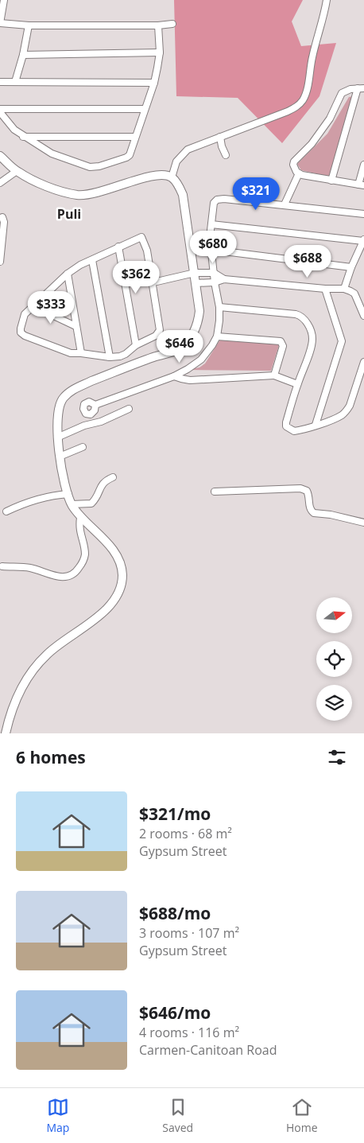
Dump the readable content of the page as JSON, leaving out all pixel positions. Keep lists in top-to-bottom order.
{
  "districts": ["Puli"],
  "north": "right",
  "page": {
    "price": [
      "$321",
      "$680",
      "$688",
      "$362",
      "$333",
      "$646"
    ],
    "heading": "6 homes",
    "list": [
      {
        "name": "$321/mo",
        "note": "2 rooms · 68 m² · Gypsum Street"
      },
      {
        "name": "$688/mo",
        "note": "3 rooms · 107 m² · Gypsum Street"
      },
      {
        "name": "$646/mo",
        "note": "4 rooms · 116 m² · Carmen-Canitoan Road"
      }
    ],
    "tabs": ["Map", "Saved", "Home"]
  }
}
